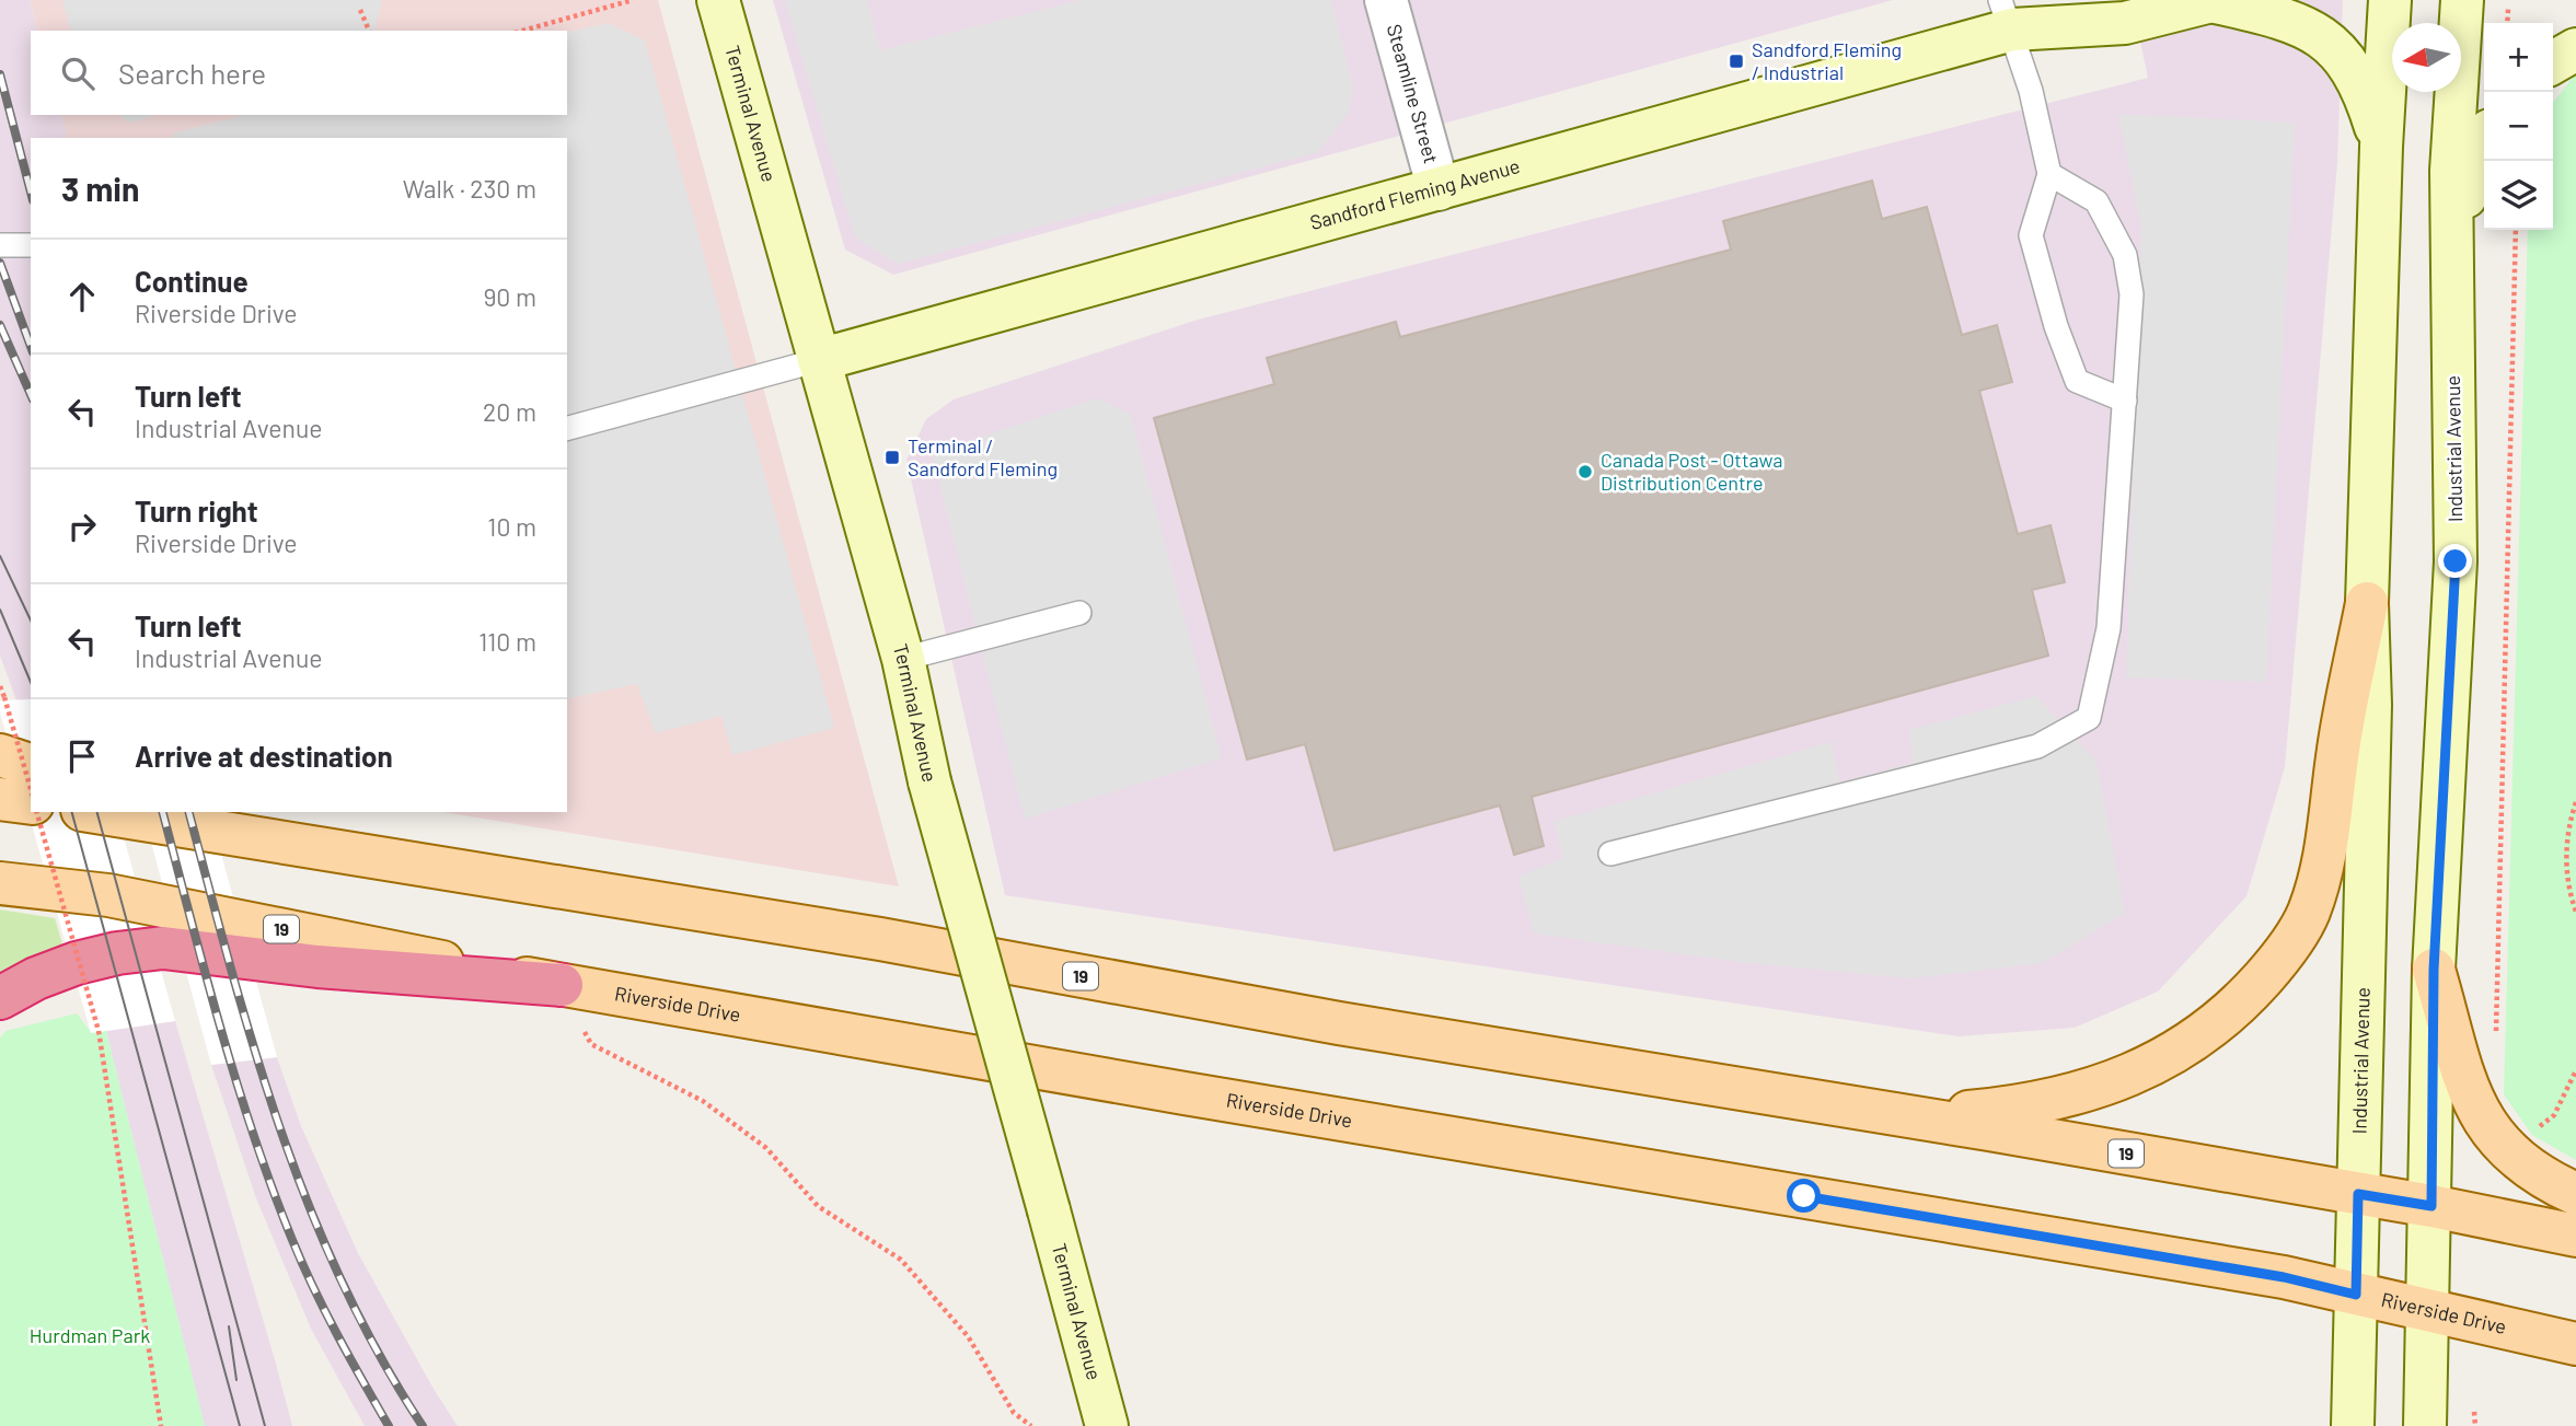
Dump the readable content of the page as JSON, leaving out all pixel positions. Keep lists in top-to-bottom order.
{
  "streets": {
    "main road": ["19", "Riverside Drive"],
    "street": [
      "Steamline Street",
      "Terminal Avenue",
      "Sandford Fleming Avenue",
      "Industrial Avenue"
    ]
  },
  "crossings": [
    ["Steamline Street", "Sandford Fleming Avenue"],
    ["Terminal Avenue", "Sandford Fleming Avenue"],
    ["Industrial Avenue", "19"],
    ["Industrial Avenue", "Riverside Drive"]
  ],
  "parks": ["Hurdman Park"],
  "places": {
    "transit": ["Sandford Fleming / Industrial", "Terminal / Sandford Fleming"],
    "other": ["Canada Post - Ottawa Distribution Centre"]
  },
  "north": "left",
  "page": {
    "map_buttons": ["+", "−"],
    "search": "Search here",
    "heading": ["3 min", "Walk · 230 m"],
    "list": [
      ["Continue", "Riverside Drive", "90 m"],
      ["Turn left", "Industrial Avenue", "20 m"],
      ["Turn right", "Riverside Drive", "10 m"],
      ["Turn left", "Industrial Avenue", "110 m"],
      "Arrive at destination"
    ]
  }
}
